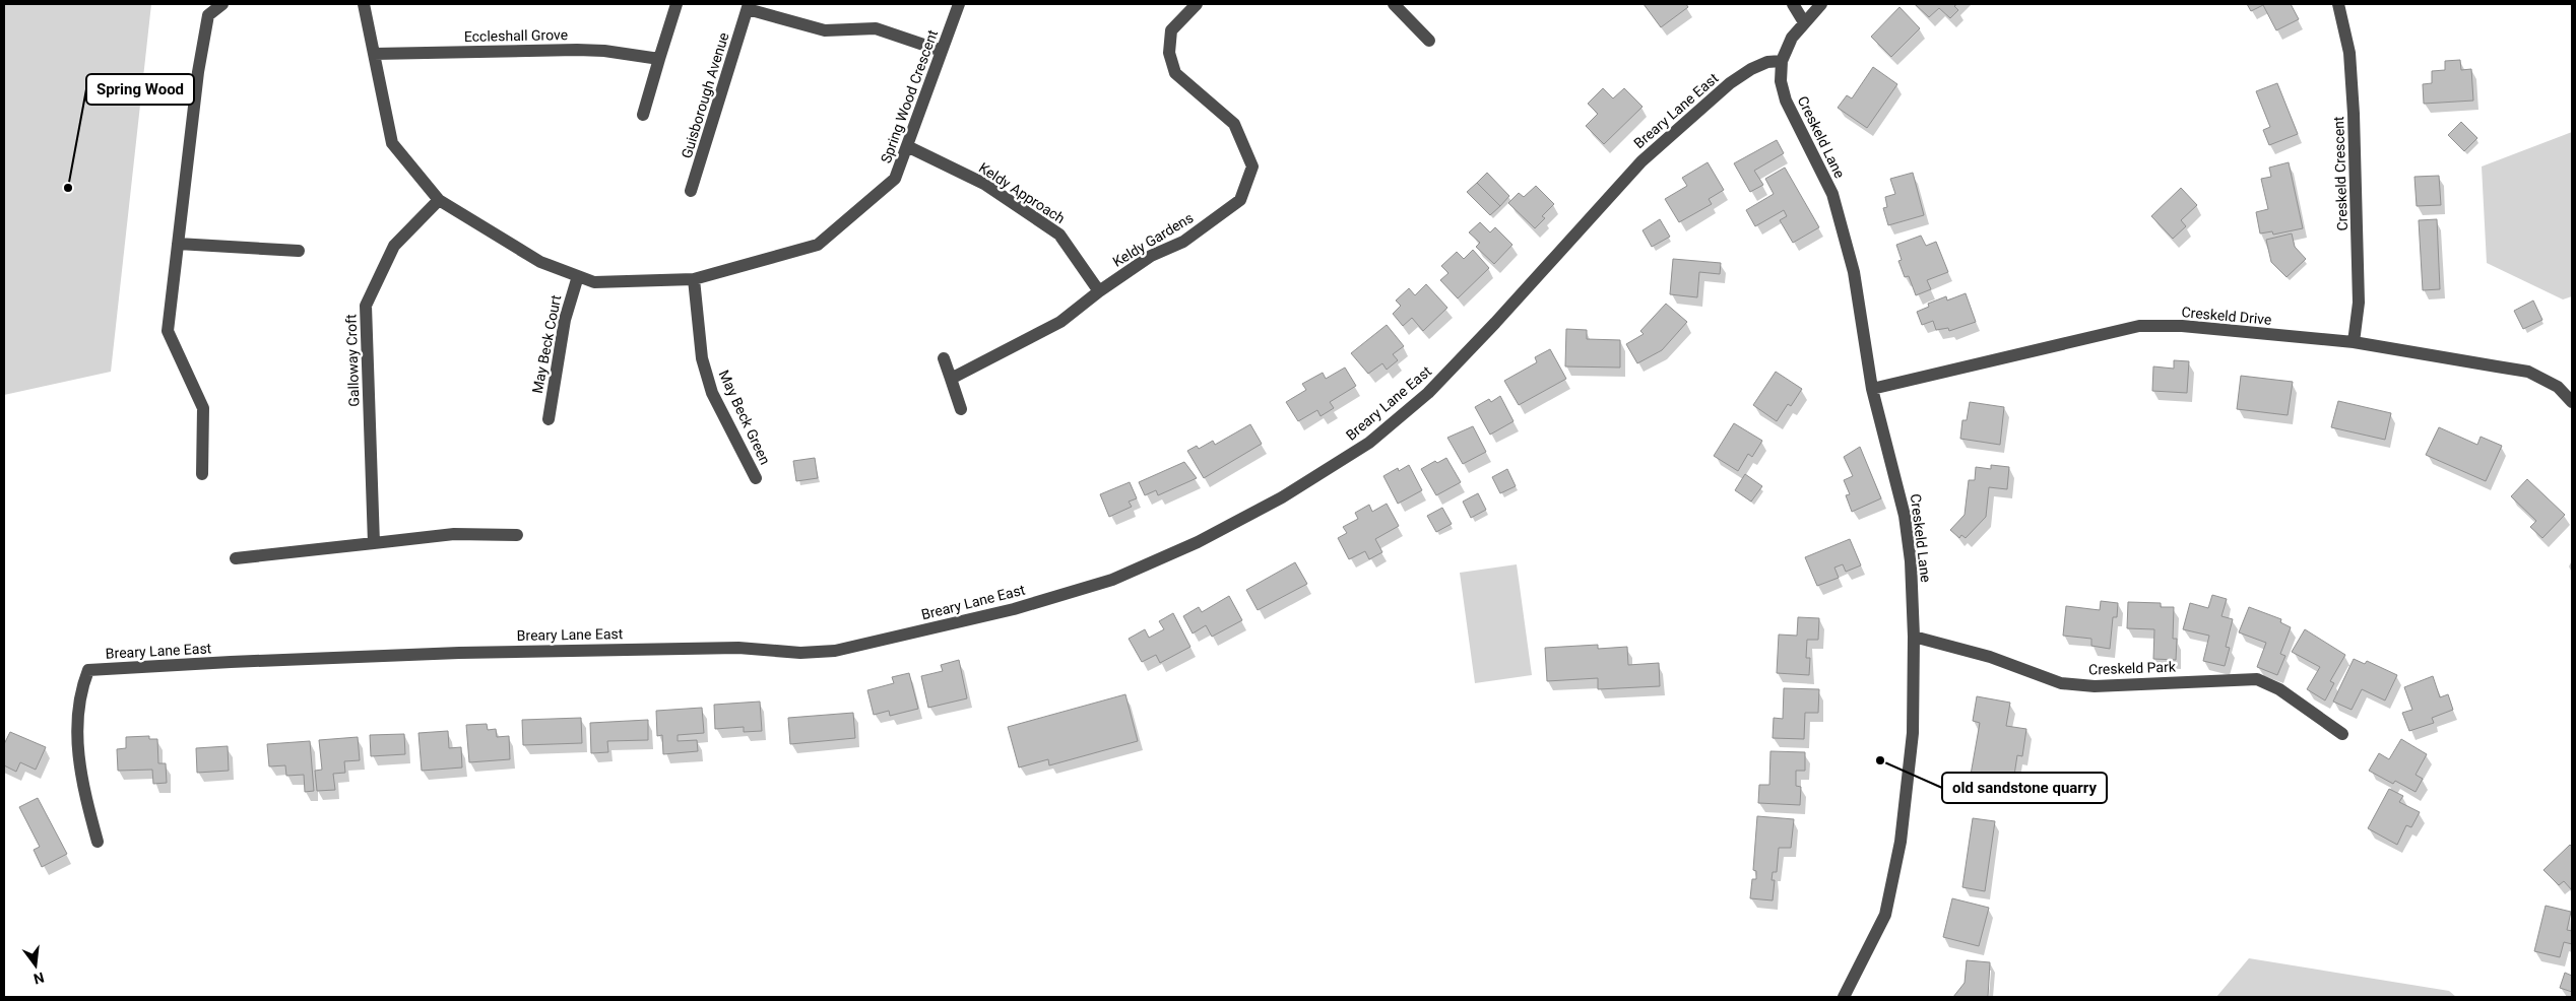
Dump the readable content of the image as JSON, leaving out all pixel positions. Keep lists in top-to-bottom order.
{
  "streets": {
    "street": [
      "Eccleshall Grove",
      "Guisborough Avenue",
      "Spring Wood Crescent",
      "Breary Lane East",
      "Creskeld Lane",
      "Creskeld Crescent",
      "Keldy Approach",
      "Keldy Gardens",
      "Creskeld Drive",
      "May Beck Court",
      "Galloway Croft",
      "May Beck Green",
      "Creskeld Park"
    ]
  },
  "crossings": [
    ["Eccleshall Grove", "Spring Wood Crescent"],
    ["Guisborough Avenue", "Spring Wood Crescent"],
    ["Spring Wood Crescent", "Keldy Approach"],
    ["Spring Wood Crescent", "May Beck Court"],
    ["Spring Wood Crescent", "Galloway Croft"],
    ["Spring Wood Crescent", "May Beck Green"],
    ["Breary Lane East", "Creskeld Lane"],
    ["Creskeld Lane", "Creskeld Drive"],
    ["Creskeld Lane", "Creskeld Park"],
    ["Creskeld Crescent", "Creskeld Drive"],
    ["Keldy Approach", "Keldy Gardens"]
  ],
  "places": ["Spring Wood", "old sandstone quarry"],
  "north": "bottom"
}
